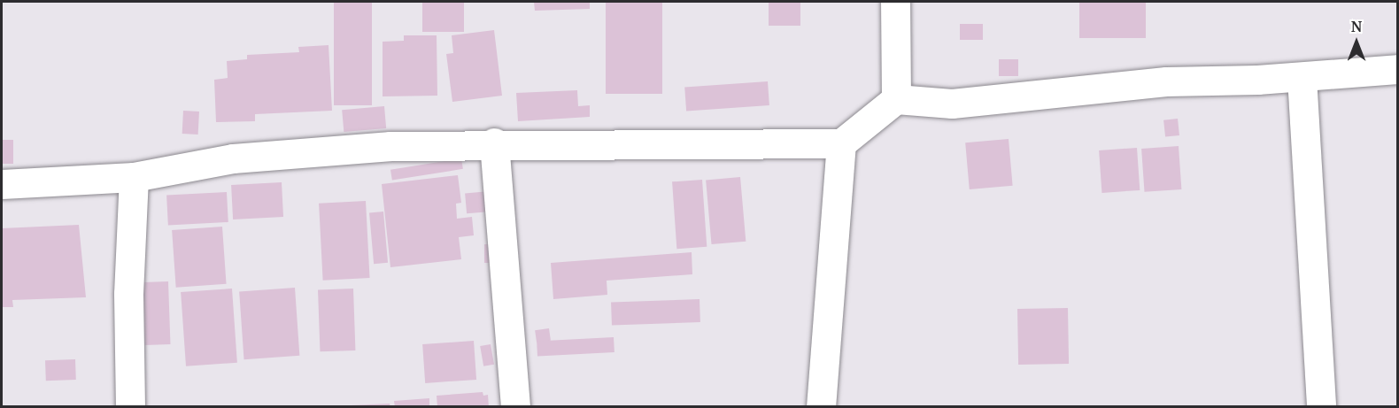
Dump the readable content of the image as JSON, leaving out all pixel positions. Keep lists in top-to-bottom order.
{
  "north": "top"
}
